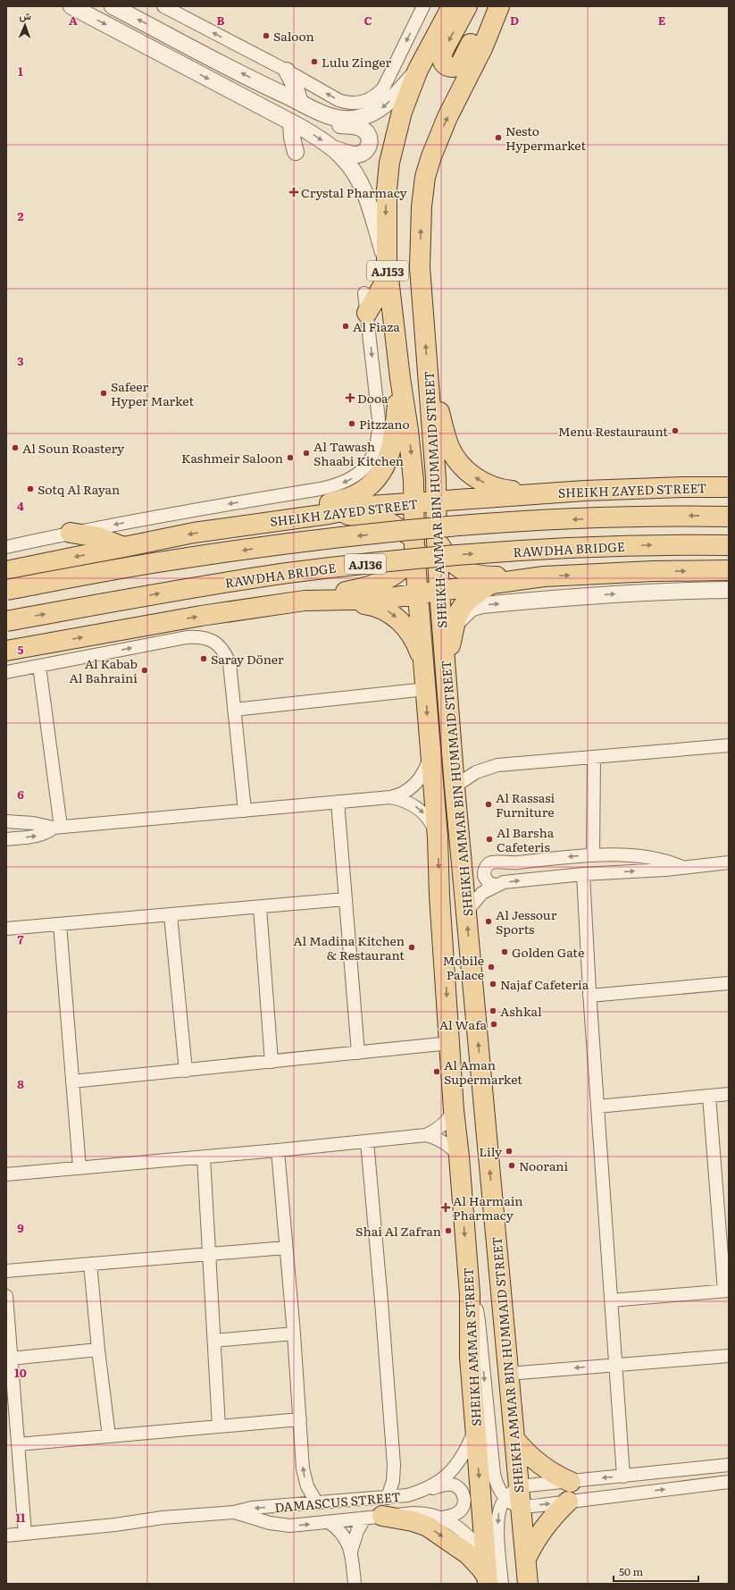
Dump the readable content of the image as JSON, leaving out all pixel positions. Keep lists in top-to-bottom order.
{
  "streets": {
    "main road": [
      "AJ153",
      "SHEIKH ZAYED STREET",
      "SHEIKH AMMAR BIN HUMMAID STREET",
      "RAWDHA BRIDGE",
      "AJ136",
      "SHEIKH AMMAR STREET"
    ],
    "street": ["DAMASCUS STREET"]
  },
  "crossings": [
    ["SHEIKH ZAYED STREET", "SHEIKH AMMAR BIN HUMMAID STREET"],
    ["SHEIKH AMMAR BIN HUMMAID STREET", "SHEIKH AMMAR STREET"],
    ["SHEIKH AMMAR STREET", "DAMASCUS STREET"]
  ],
  "one_way": ["SHEIKH AMMAR STREET"],
  "places": {
    "other": [
      "Saloon",
      "Lulu Zinger",
      "Nesto Hypermarket",
      "Al Fiaza",
      "Safeer Hyper Market",
      "Pitzzano",
      "Menu Restauraunt",
      "Al Soun Roastery",
      "Al Tawash Shaabi Kitchen",
      "Kashmeir Saloon",
      "Sotq Al Rayan",
      "Saray Döner",
      "Al Kabab Al Bahraini",
      "Al Rassasi Furniture",
      "Al Barsha Cafeteris",
      "Al Jessour Sports",
      "Al Madina Kitchen & Restaurant",
      "Golden Gate",
      "Mobile Palace",
      "Najaf Cafeteria",
      "Ashkal",
      "Al Wafa",
      "Al Aman Supermarket",
      "Lily",
      "Noorani",
      "Shai Al Zafran"
    ],
    "health": ["Crystal Pharmacy", "Dooa", "Al Harmain Pharmacy"]
  },
  "scale_bar": "50 m",
  "north": "top",
  "grid": {
    "columns": [
      "A",
      "B",
      "C",
      "D",
      "E"
    ],
    "rows": [
      "1",
      "2",
      "3",
      "4",
      "5",
      "6",
      "7",
      "8",
      "9",
      "10",
      "11"
    ]
  }
}
